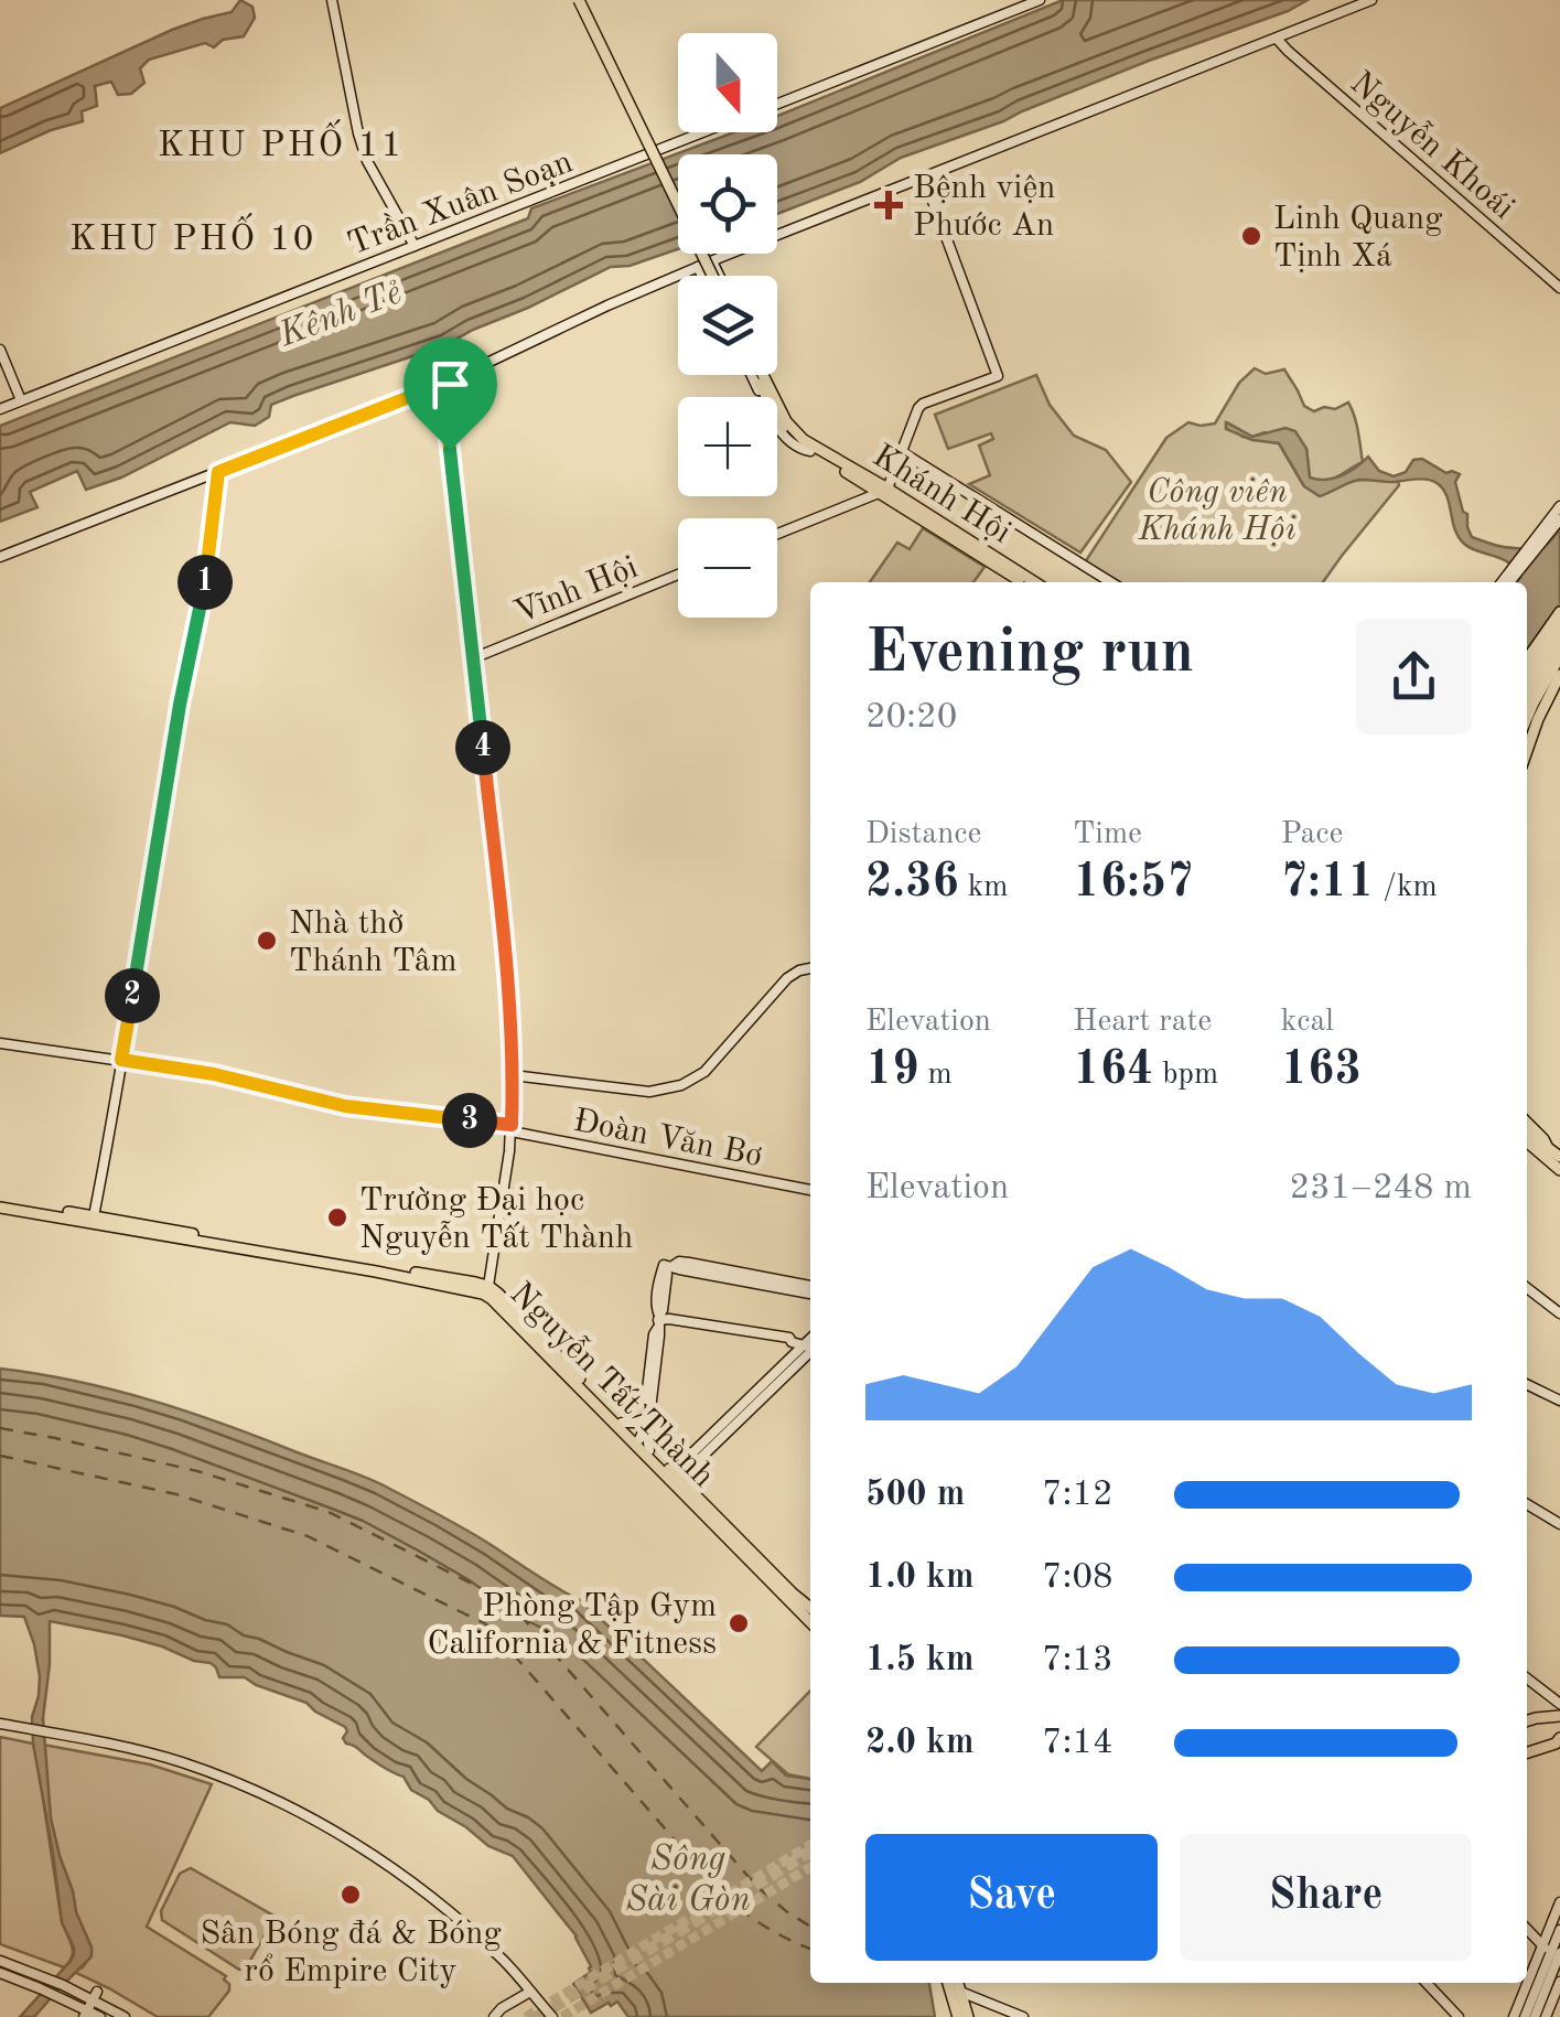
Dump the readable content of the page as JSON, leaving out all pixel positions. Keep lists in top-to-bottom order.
{
  "streets": {
    "main road": ["Khánh Hội", "Nguyễn Tất Thành"],
    "street": [
      "Nguyễn Khoái",
      "Trần Xuân Soạn",
      "Vĩnh Hội",
      "Đoàn Văn Bơ"
    ]
  },
  "districts": ["KHU PHỐ 11", "KHU PHỐ 10"],
  "water": ["Kênh Tẻ", "Sông Sài Gòn"],
  "parks": ["Công viên Khánh Hội"],
  "places": {
    "health": ["Bệnh viện Phước An"],
    "other": [
      "Linh Quang Tịnh Xá",
      "Nhà thờ Thánh Tâm",
      "Trường Đại học Nguyễn Tất Thành",
      "Phòng Tập Gym California & Fitness",
      "Sân Bóng đá & Bóng rổ Empire City"
    ]
  },
  "north": "bottom",
  "page": {
    "map_buttons": ["+", "−"],
    "pins": [
      "1",
      "4",
      "2",
      "3"
    ],
    "heading": ["Evening run", "20:20"],
    "stats": [
      ["Distance", "2.36 km"],
      ["Time", "16:57"],
      ["Pace", "7:11 /km"],
      ["Elevation", "19 m"],
      ["Heart rate", "164 bpm"],
      ["kcal", "163"]
    ],
    "chart": ["Elevation", "231–248 m"],
    "list": [
      {
        "name": "500 m",
        "note": "7:12"
      },
      {
        "name": "1.0 km",
        "note": "7:08"
      },
      {
        "name": "1.5 km",
        "note": "7:13"
      },
      {
        "name": "2.0 km",
        "note": "7:14"
      }
    ],
    "buttons": ["Save", "Share"]
  }
}
